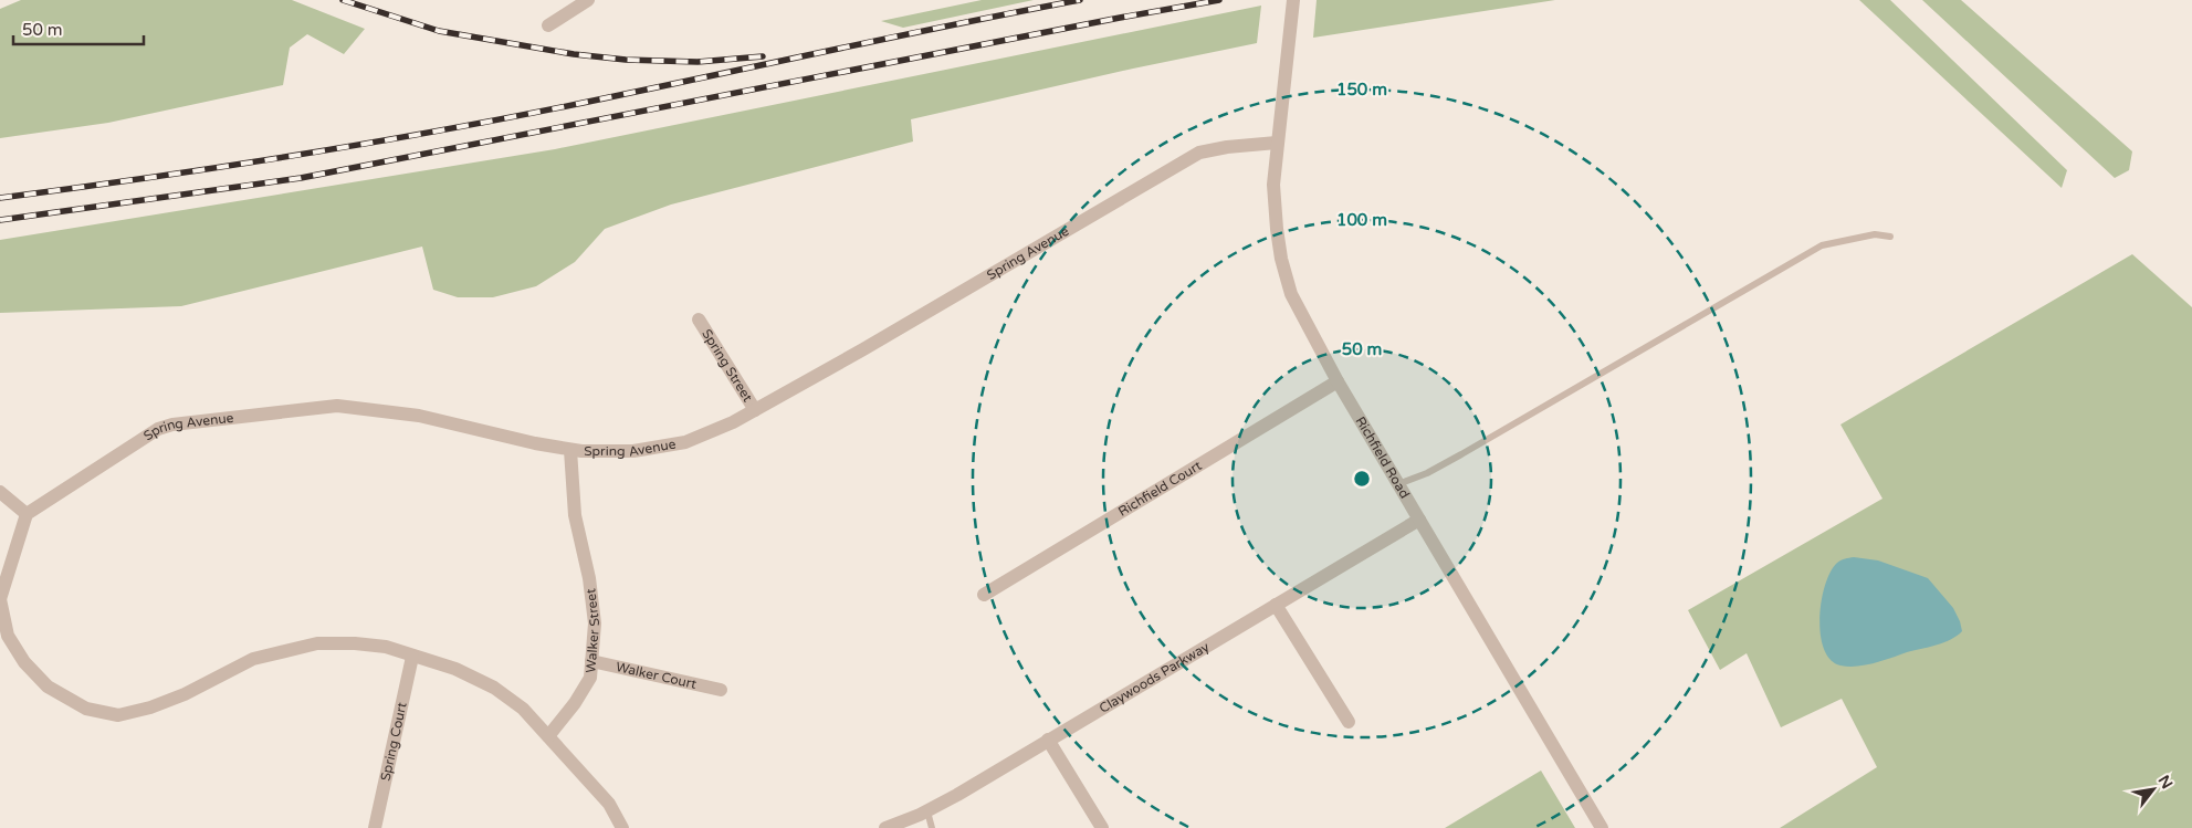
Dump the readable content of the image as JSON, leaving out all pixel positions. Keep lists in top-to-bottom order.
{
  "streets": {
    "street": [
      "Spring Avenue",
      "Spring Street",
      "Richfield Road",
      "Richfield Court",
      "Walker Street",
      "Walker Court",
      "Claywoods Parkway",
      "Spring Court"
    ]
  },
  "crossings": [
    ["Spring Avenue", "Spring Street"],
    ["Spring Avenue", "Richfield Road"],
    ["Spring Avenue", "Walker Street"],
    ["Richfield Road", "Richfield Court"],
    ["Richfield Road", "Claywoods Parkway"],
    ["Walker Street", "Walker Court"]
  ],
  "scale_bar": "50 m",
  "north": "top right",
  "rings": ["150 m", "100 m", "50 m"]
}
